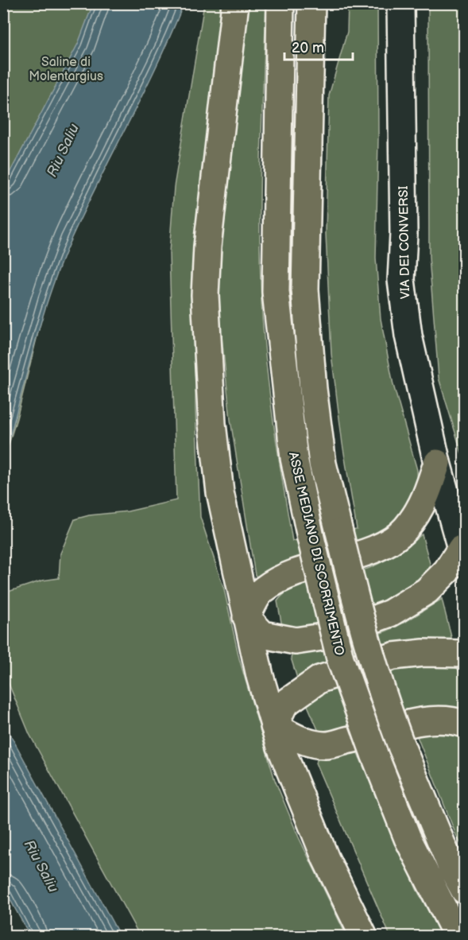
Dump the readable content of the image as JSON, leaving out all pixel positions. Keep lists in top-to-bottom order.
{
  "streets": {
    "highway": ["ASSE MEDIANO DI SCORRIMENTO"],
    "street": ["VIA DEI CONVERSI"]
  },
  "water": ["Riu Saliu"],
  "parks": ["Saline di Molentargius"],
  "scale_bar": "20 m"
}
